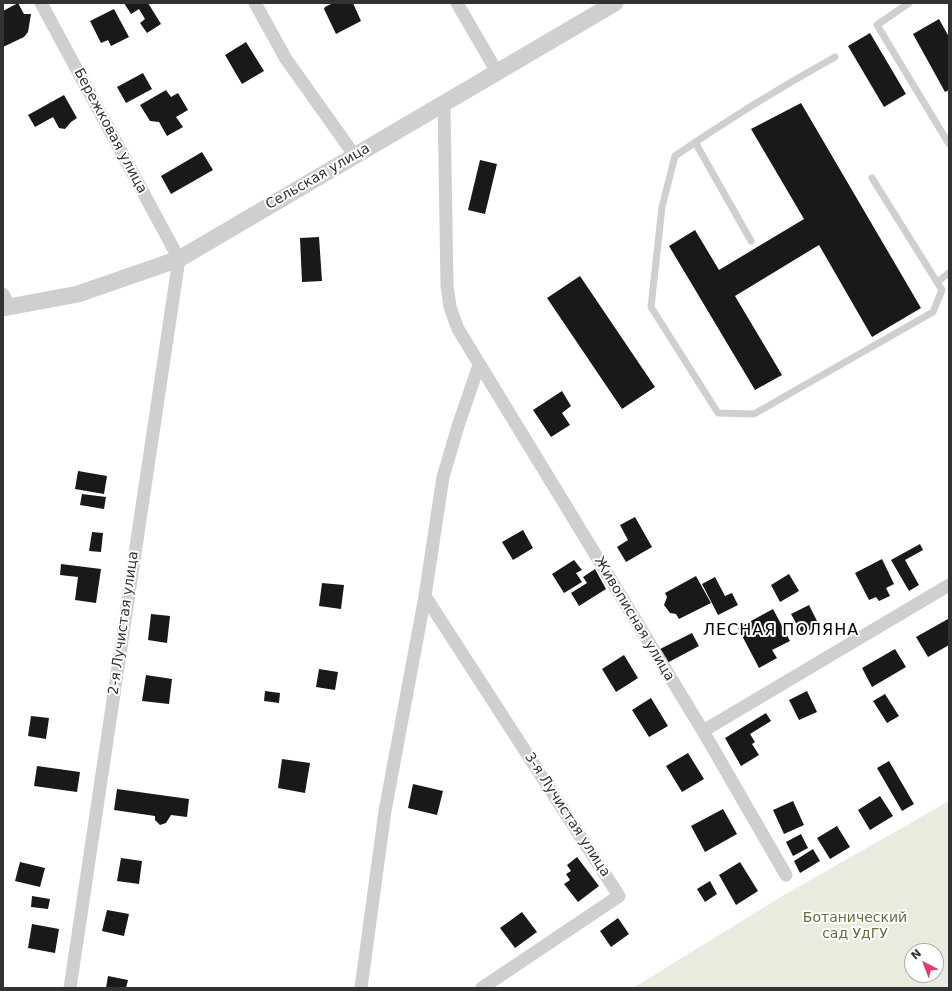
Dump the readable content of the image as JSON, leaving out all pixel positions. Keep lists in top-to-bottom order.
{
  "streets": {
    "street": [
      "Бережковая улица",
      "Сельская улица",
      "Живописная улица",
      "2-я Лучистая улица",
      "3-я Лучистая улица"
    ]
  },
  "crossings": [
    ["Бережковая улица", "Сельская улица"],
    ["Бережковая улица", "2-я Лучистая улица"],
    ["Сельская улица", "Живописная улица"],
    ["Сельская улица", "2-я Лучистая улица"]
  ],
  "districts": ["ЛЕСНАЯ ПОЛЯНА"],
  "parks": ["Ботанический сад УдГУ"],
  "north": "top left"
}
